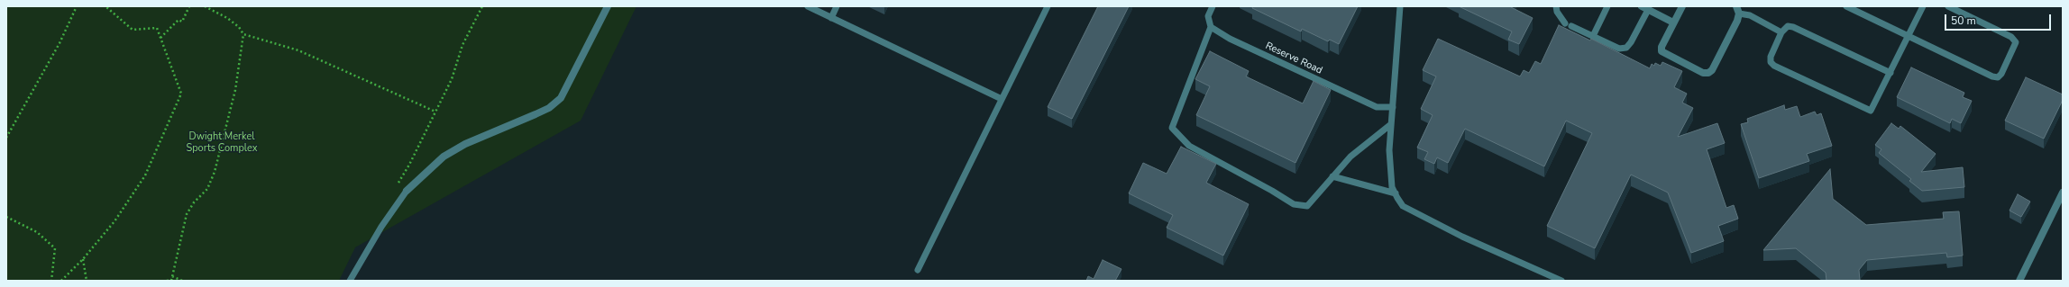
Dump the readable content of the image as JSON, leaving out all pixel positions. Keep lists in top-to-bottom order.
{
  "streets": {
    "lane": ["Reserve Road"]
  },
  "parks": ["Dwight Merkel Sports Complex"],
  "scale_bar": "50 m"
}
